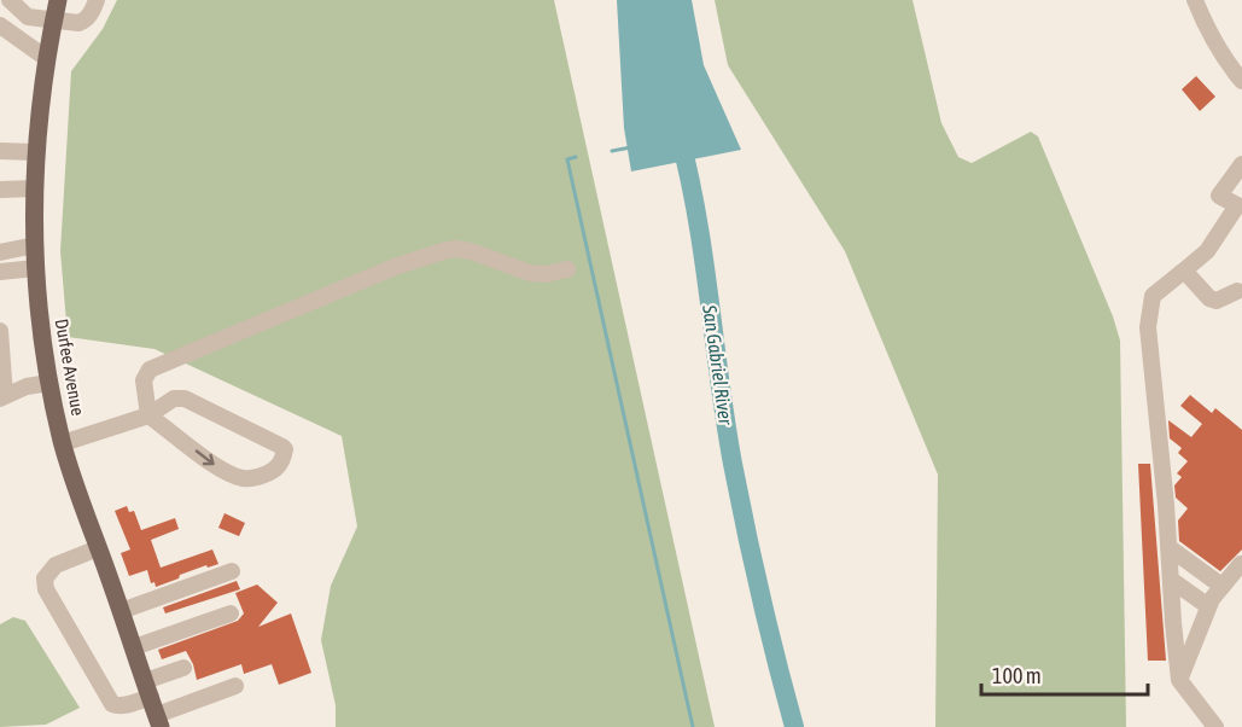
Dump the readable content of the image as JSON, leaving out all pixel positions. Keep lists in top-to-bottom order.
{
  "streets": {
    "main road": ["Durfee Avenue"]
  },
  "water": ["San Gabriel River"],
  "scale_bar": "100 m"
}
